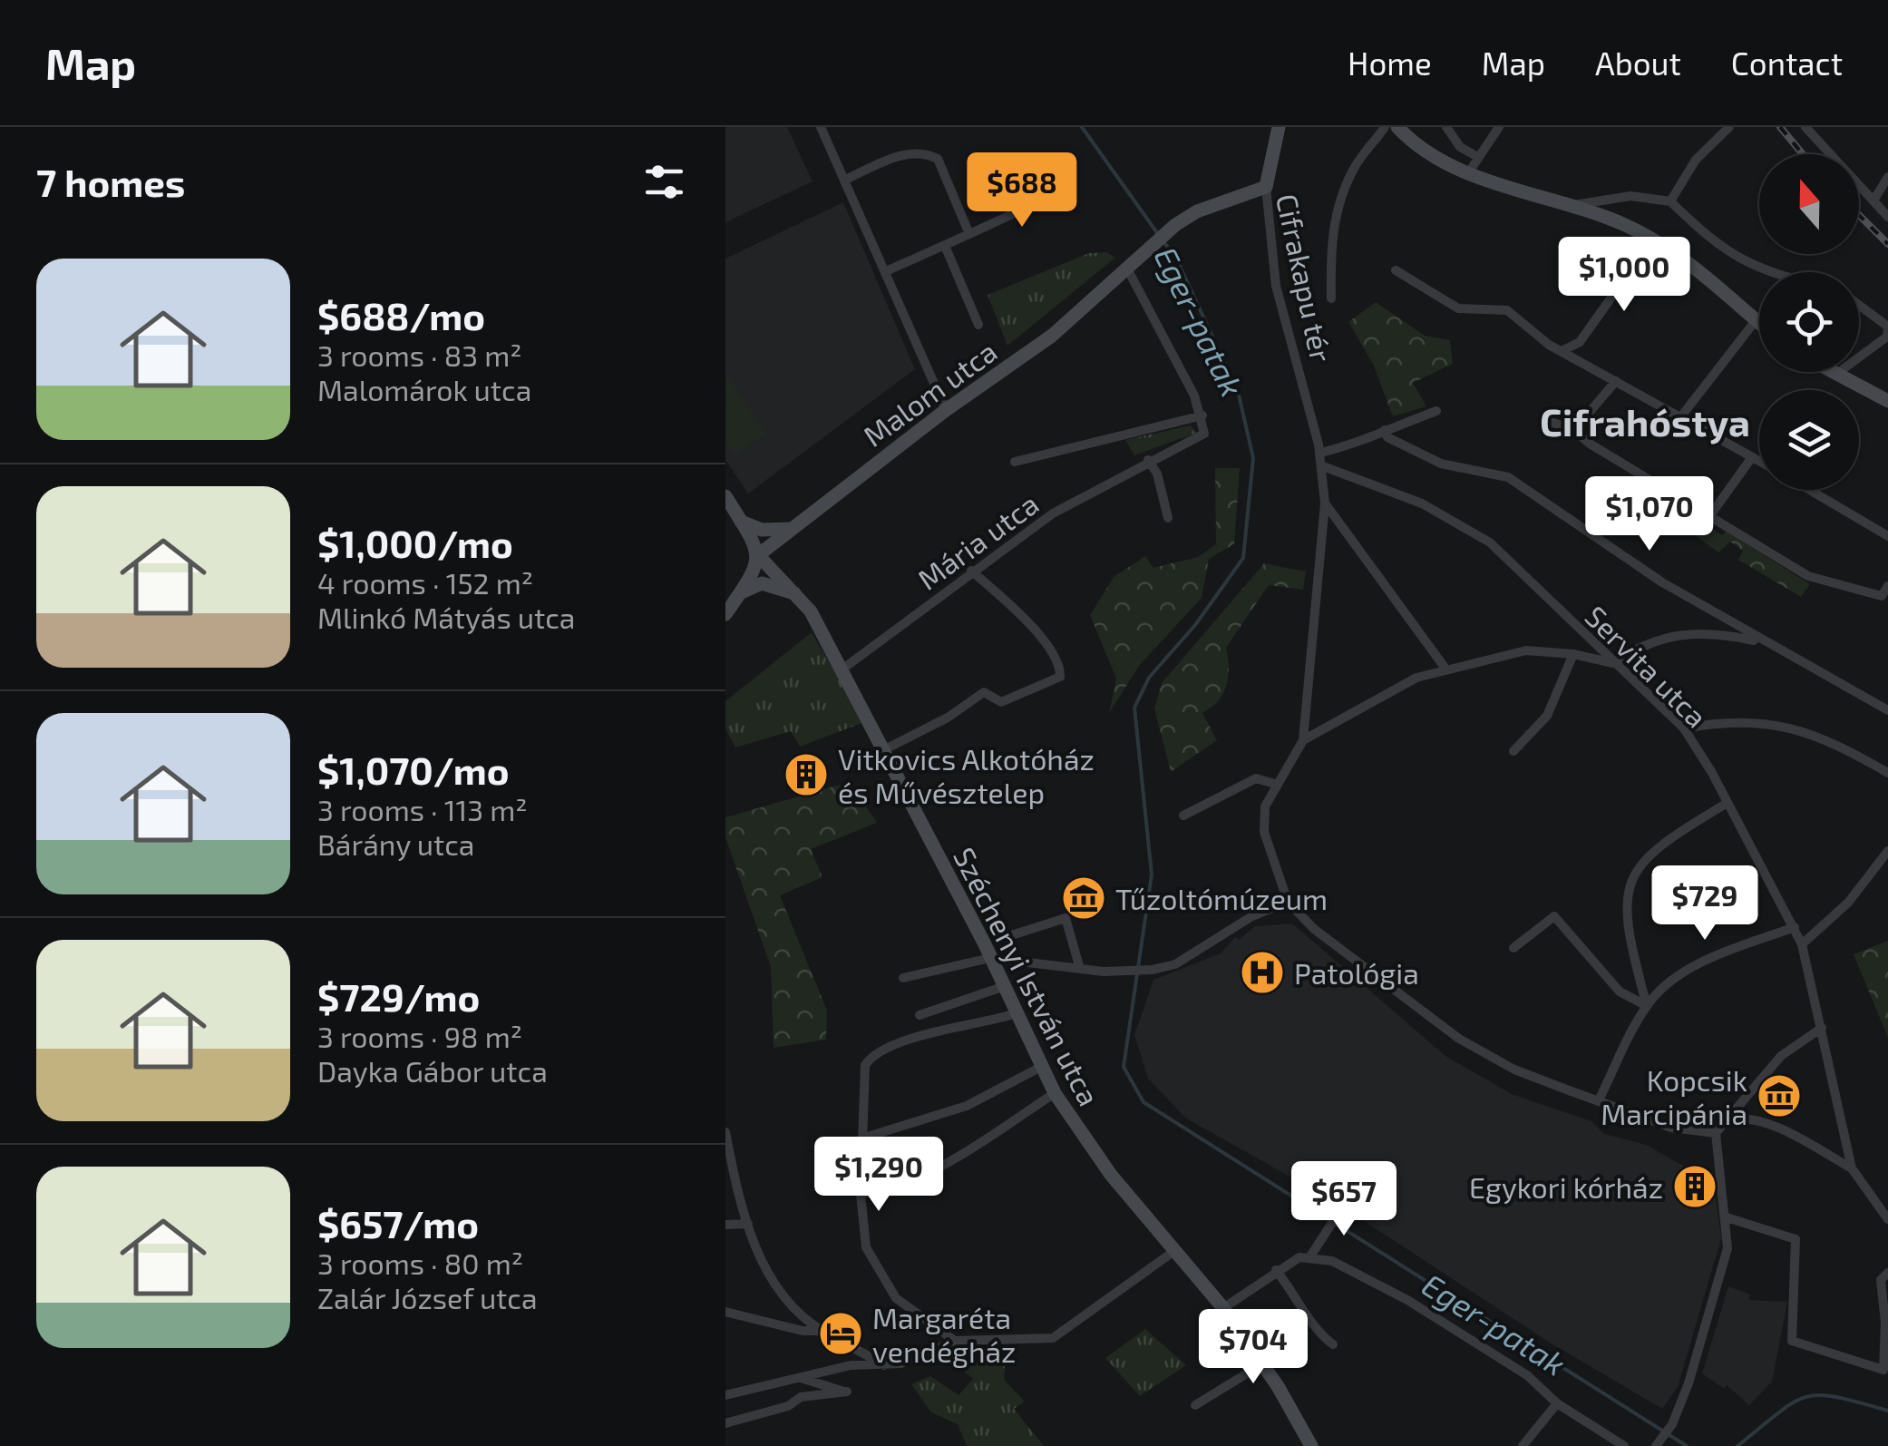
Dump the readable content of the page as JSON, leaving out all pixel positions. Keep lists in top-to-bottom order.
{
  "streets": {
    "main road": ["Cifrakapu tér", "Malom utca", "Széchenyi István utca"],
    "street": ["Mária utca", "Servita utca"]
  },
  "crossings": [
    ["Cifrakapu tér", "Malom utca"],
    ["Cifrakapu tér", "Servita utca"],
    ["Malom utca", "Széchenyi István utca"],
    ["Mária utca", "Széchenyi István utca"]
  ],
  "districts": ["Cifrahóstya"],
  "water": ["Eger-patak"],
  "places": {
    "building": ["Vitkovics Alkotóház és Művésztelep", "Egykori kórház"],
    "museum": ["Tűzoltómúzeum", "Kopcsik Marcipánia"],
    "hospital": ["Patológia"],
    "hotel": ["Margaréta vendégház"]
  },
  "north": "top",
  "page": {
    "header": "Map",
    "nav": [
      "Home",
      "Map",
      "About",
      "Contact"
    ],
    "heading": "7 homes",
    "price": [
      "$688",
      "$1,000",
      "$1,070",
      "$729",
      "$1,290",
      "$657",
      "$704"
    ],
    "list": [
      {
        "name": "$688/mo",
        "note": "3 rooms · 83 m² · Malomárok utca"
      },
      {
        "name": "$1,000/mo",
        "note": "4 rooms · 152 m² · Mlinkó Mátyás utca"
      },
      {
        "name": "$1,070/mo",
        "note": "3 rooms · 113 m² · Bárány utca"
      },
      {
        "name": "$729/mo",
        "note": "3 rooms · 98 m² · Dayka Gábor utca"
      },
      {
        "name": "$657/mo",
        "note": "3 rooms · 80 m² · Zalár József utca"
      }
    ]
  }
}
